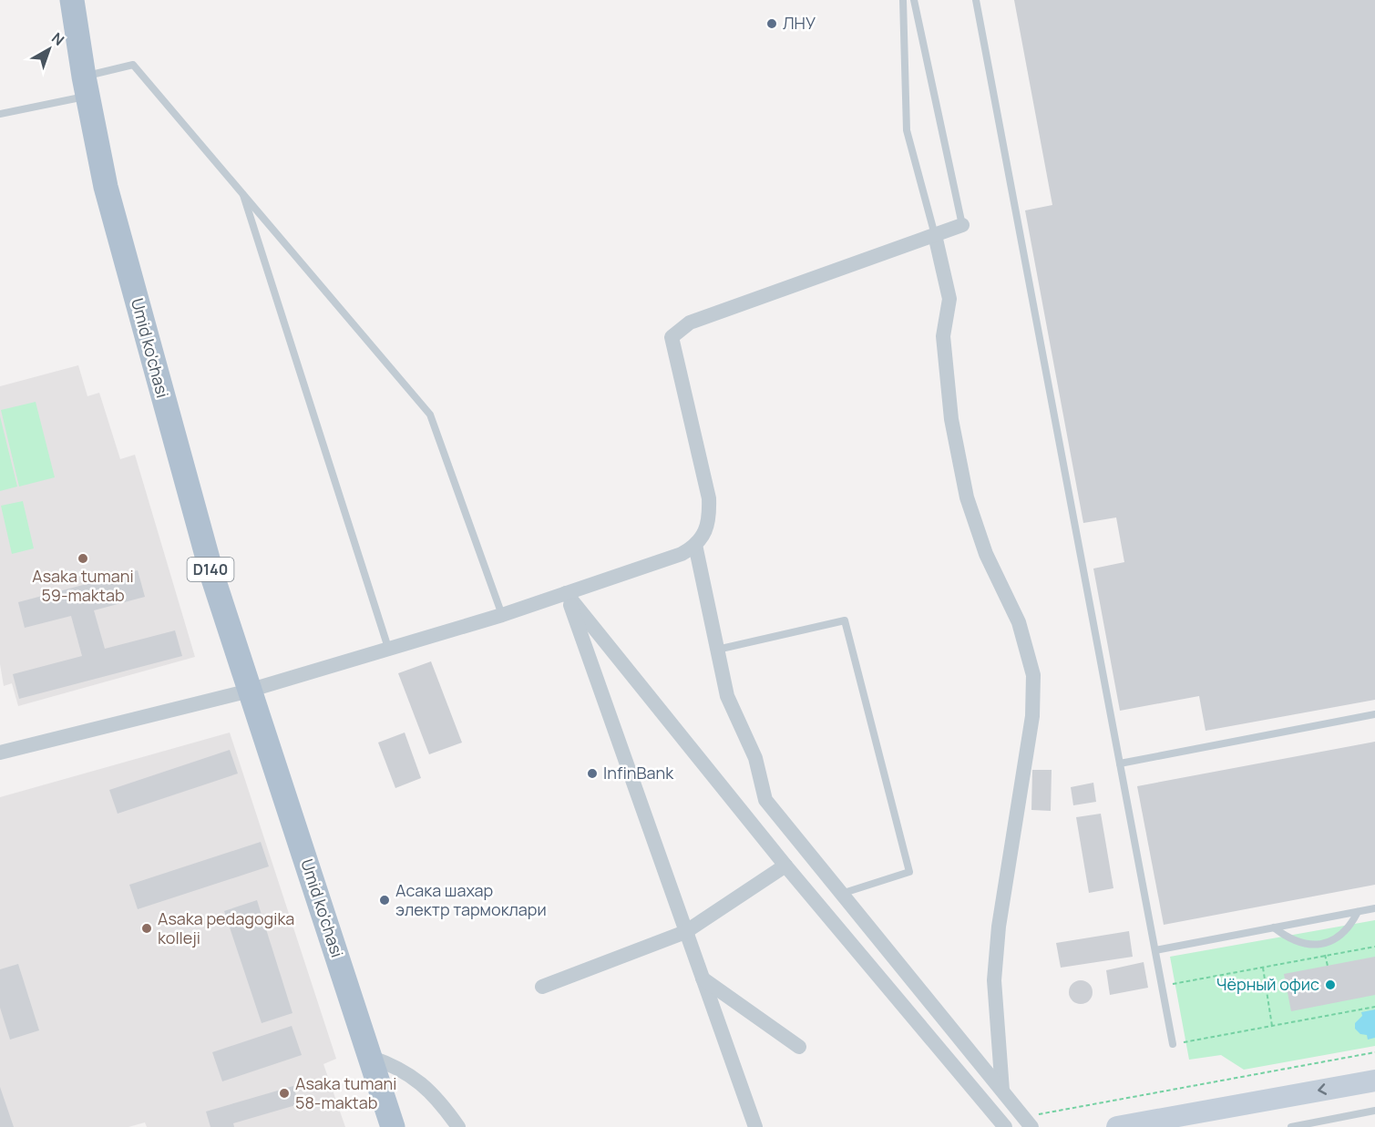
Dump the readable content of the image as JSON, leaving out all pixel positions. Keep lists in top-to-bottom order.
{
  "streets": {
    "main road": ["Umid ko'chasi", "D140"]
  },
  "places": [
    "ЛНУ",
    "Asaka tumani 59-maktab",
    "InfinBank",
    "Асака шахар электр тармоклари",
    "Asaka pedagogika kolleji",
    "Чёрный офис",
    "Asaka tumani 58-maktab"
  ],
  "north": "top right"
}
